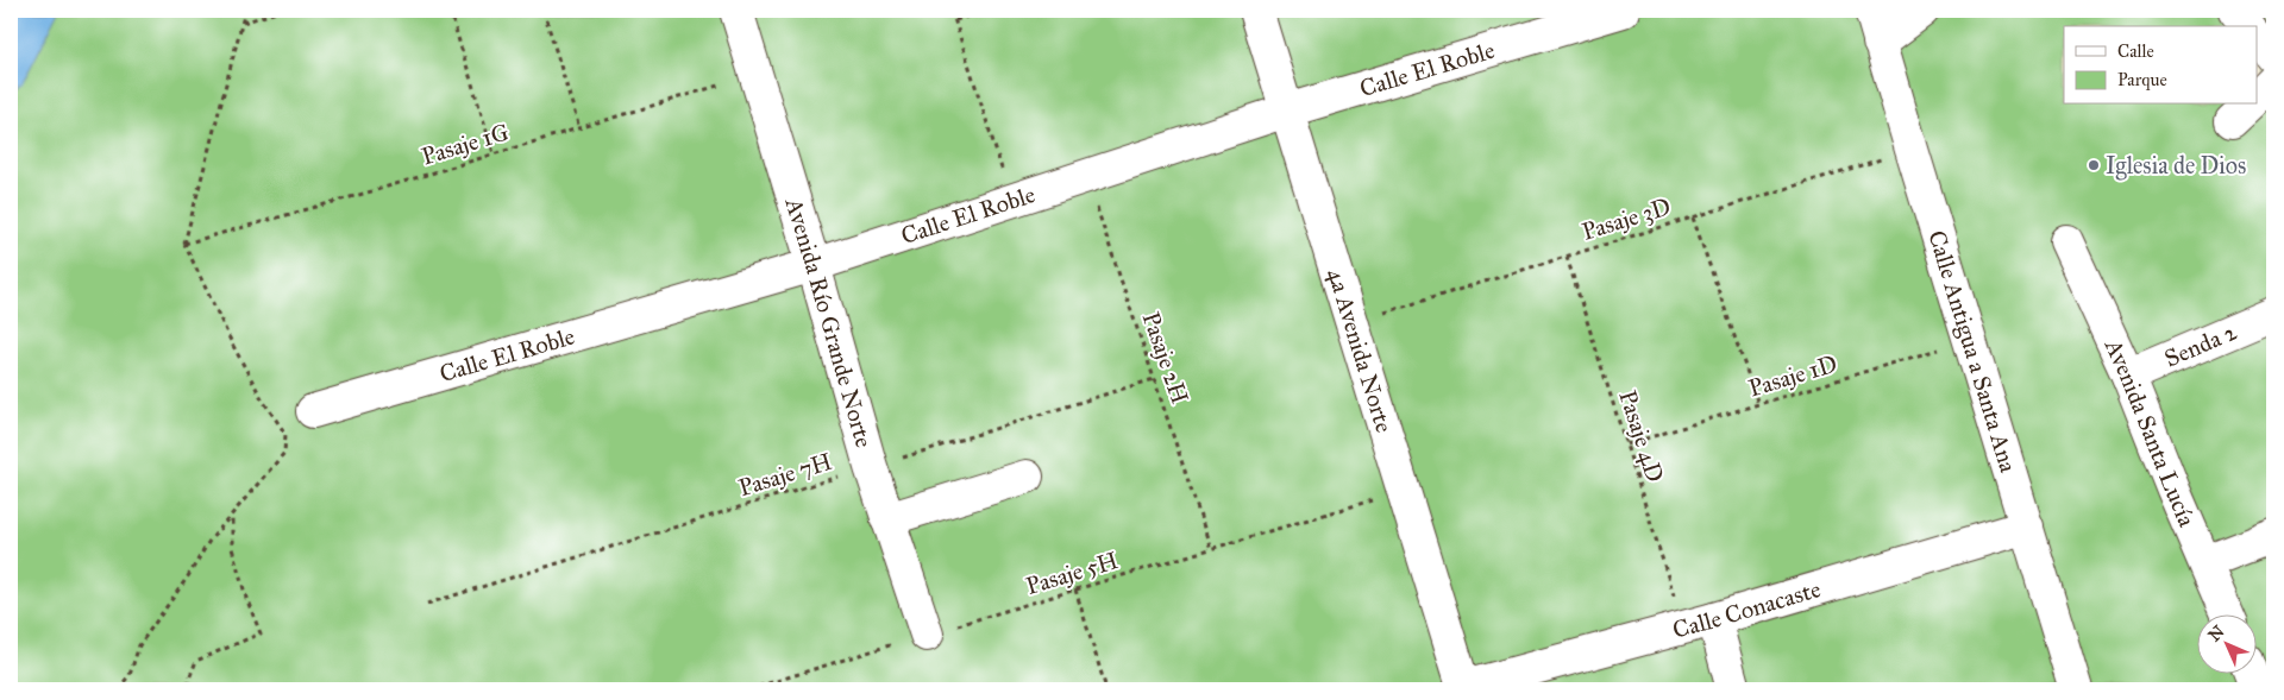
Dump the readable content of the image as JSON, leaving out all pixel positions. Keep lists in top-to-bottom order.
{
  "streets": {
    "street": [
      "Calle El Roble",
      "Avenida Río Grande Norte",
      "Senda 2",
      "4a Avenida Norte",
      "Calle Antigua a Santa Ana",
      "Avenida Santa Lucía",
      "Calle Conacaste"
    ],
    "path": [
      "Pasaje 1G",
      "Pasaje 3D",
      "Pasaje 2H",
      "Pasaje 1D",
      "Pasaje 4D",
      "Pasaje 7H",
      "Pasaje 5H"
    ]
  },
  "crossings": [
    ["Calle El Roble", "Avenida Río Grande Norte"],
    ["Calle El Roble", "4a Avenida Norte"],
    ["Calle El Roble", "Pasaje 2H"],
    ["Pasaje 1G", "Avenida Río Grande Norte"],
    ["Pasaje 3D", "4a Avenida Norte"],
    ["Pasaje 3D", "Calle Antigua a Santa Ana"],
    ["Pasaje 3D", "Pasaje 4D"],
    ["Avenida Río Grande Norte", "Pasaje 7H"],
    ["Avenida Río Grande Norte", "Pasaje 5H"],
    ["Senda 2", "Avenida Santa Lucía"],
    ["4a Avenida Norte", "Pasaje 5H"],
    ["4a Avenida Norte", "Calle Conacaste"],
    ["Calle Antigua a Santa Ana", "Pasaje 1D"],
    ["Calle Antigua a Santa Ana", "Calle Conacaste"],
    ["Pasaje 2H", "Pasaje 7H"],
    ["Pasaje 2H", "Pasaje 5H"],
    ["Pasaje 1D", "Pasaje 4D"],
    ["Pasaje 4D", "Calle Conacaste"]
  ],
  "places": ["Iglesia de Dios"],
  "legend": ["Calle", "Parque"],
  "north": "top left"
}
